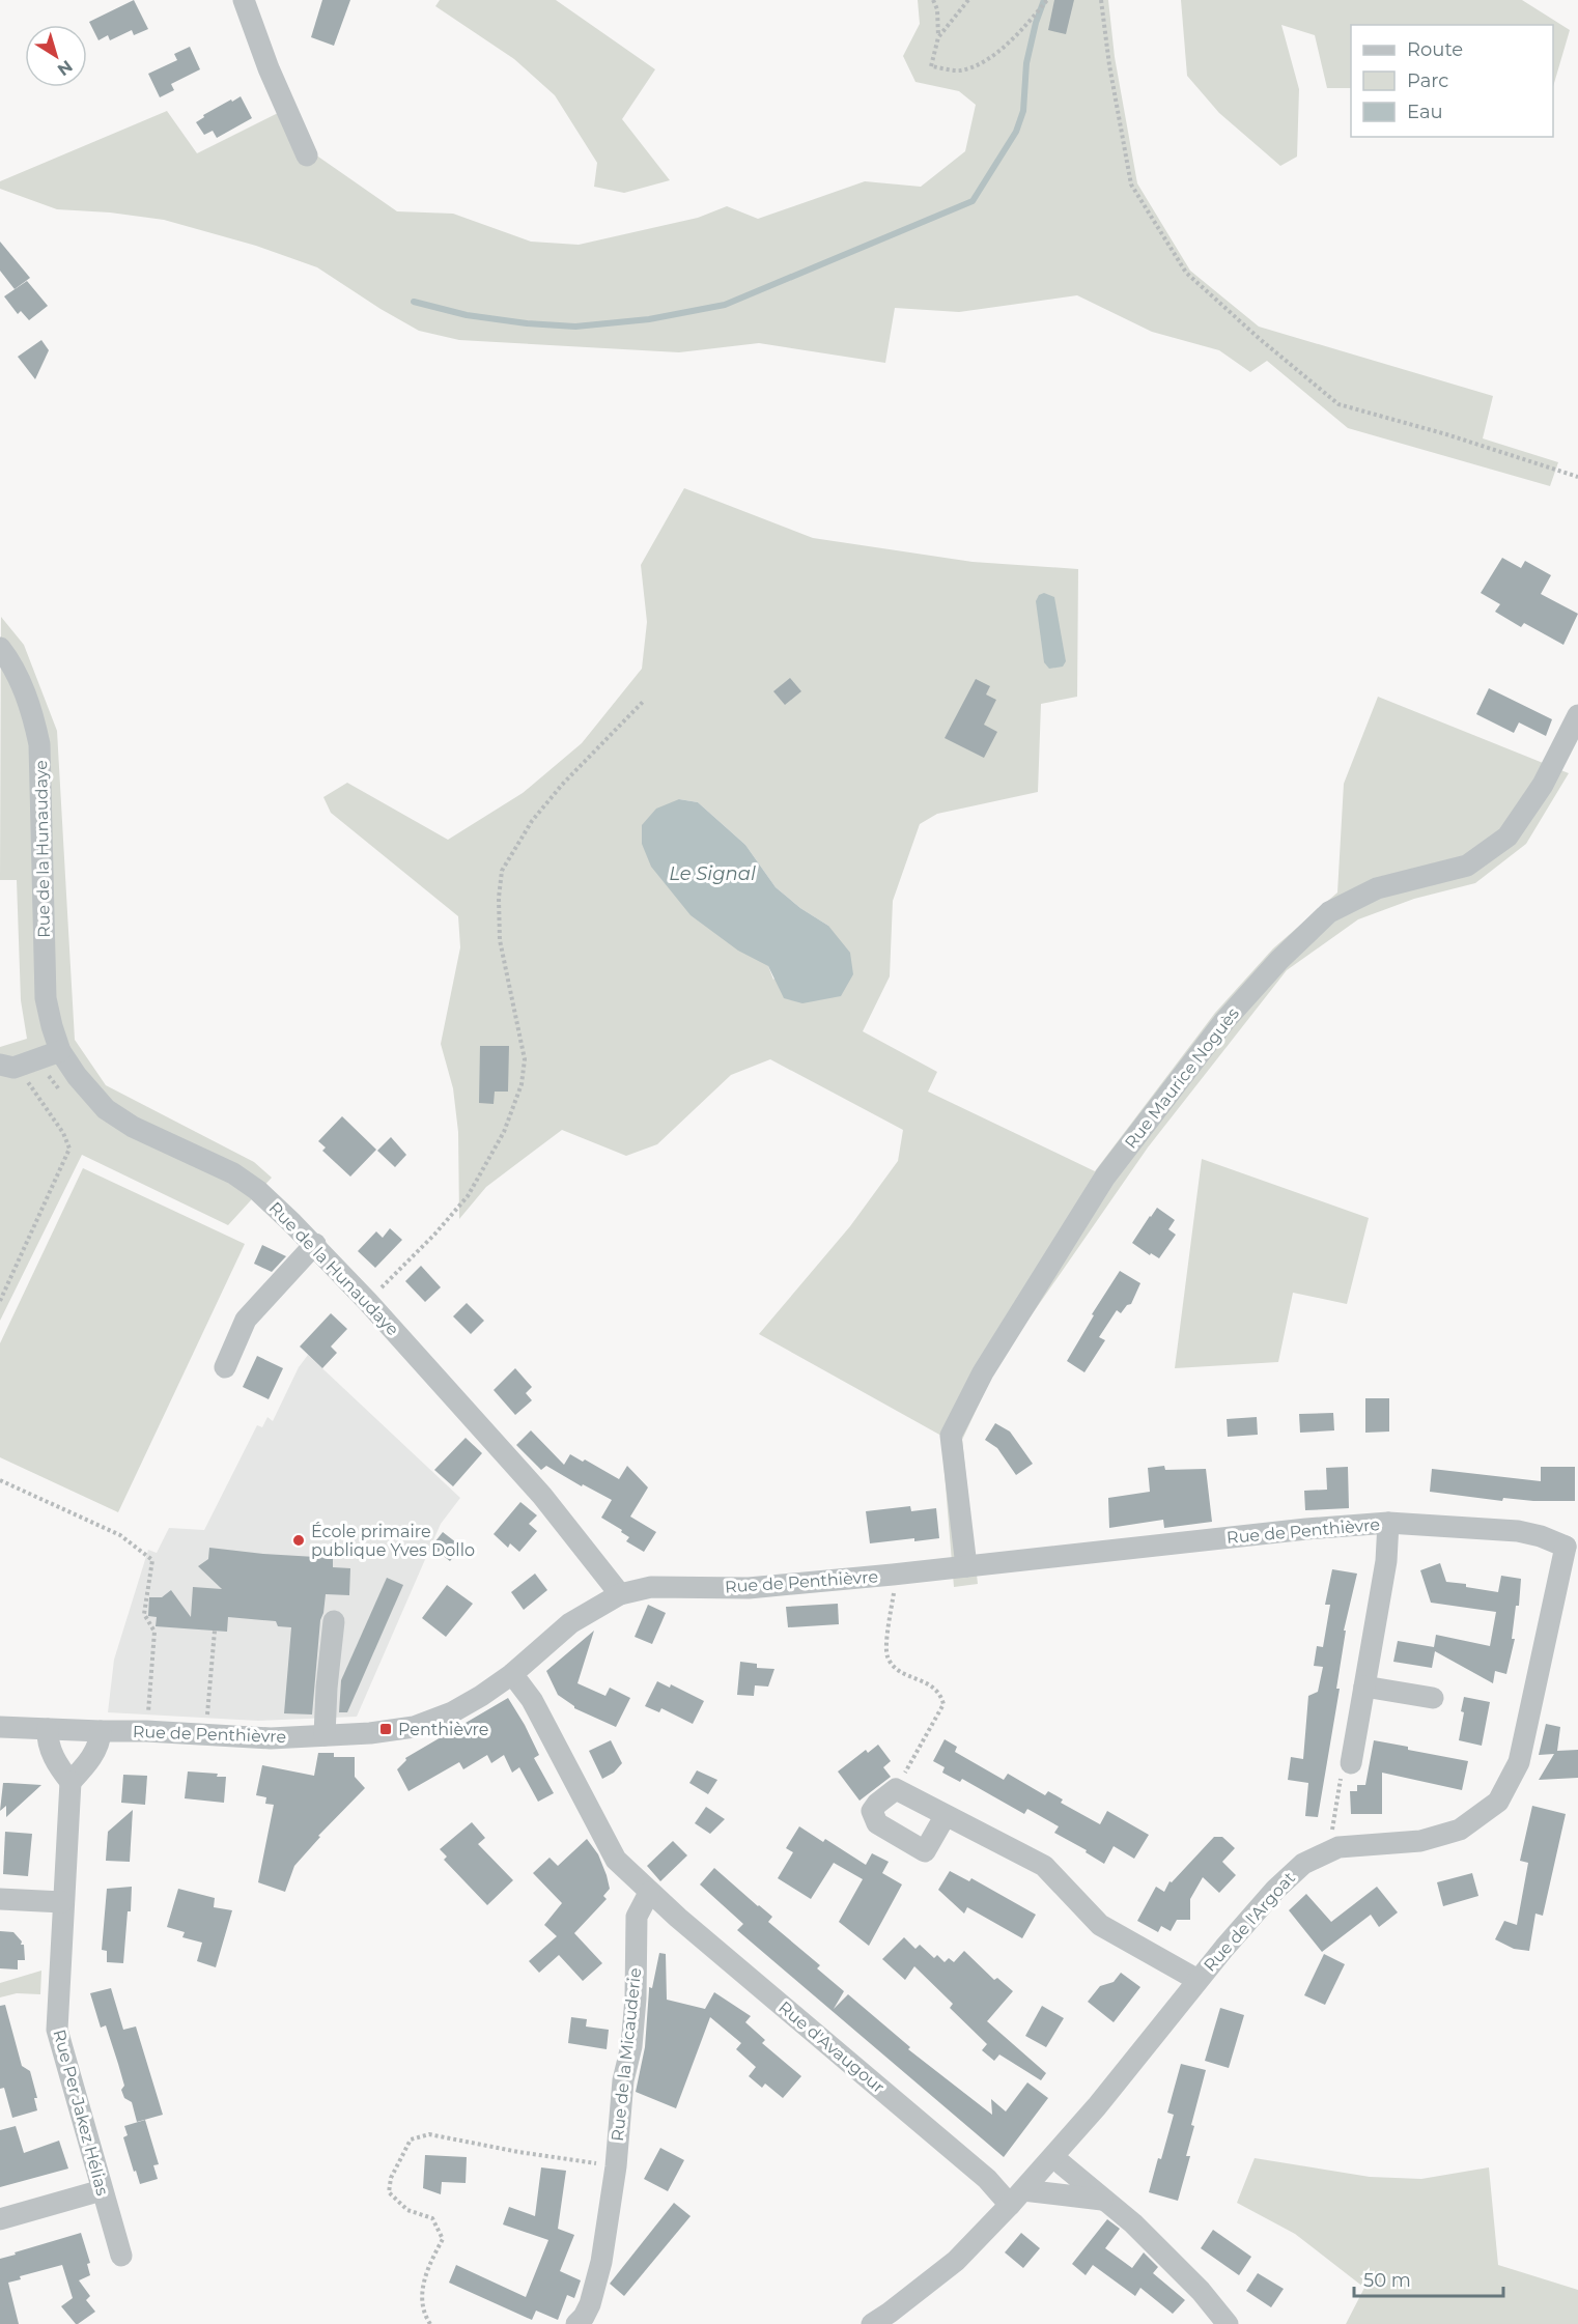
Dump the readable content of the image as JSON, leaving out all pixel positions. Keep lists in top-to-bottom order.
{
  "streets": {
    "street": [
      "Rue de la Hunaudaye",
      "Rue Maurice Noguès",
      "Rue de Penthièvre",
      "Rue de l'Argoat",
      "Rue d'Avaugour",
      "Rue de la Micauderie",
      "Rue Per Jakez Hélias"
    ]
  },
  "crossings": [
    ["Rue de la Hunaudaye", "Rue de Penthièvre"],
    ["Rue Maurice Noguès", "Rue de Penthièvre"],
    ["Rue de Penthièvre", "Rue de l'Argoat"],
    ["Rue de l'Argoat", "Rue d'Avaugour"],
    ["Rue d'Avaugour", "Rue de la Micauderie"]
  ],
  "water": ["Le Signal"],
  "places": {
    "other": ["École primaire publique Yves Dollo"],
    "transit": ["Penthièvre"]
  },
  "legend": ["Route", "Parc", "Eau"],
  "scale_bar": "50 m",
  "north": "bottom right"
}
